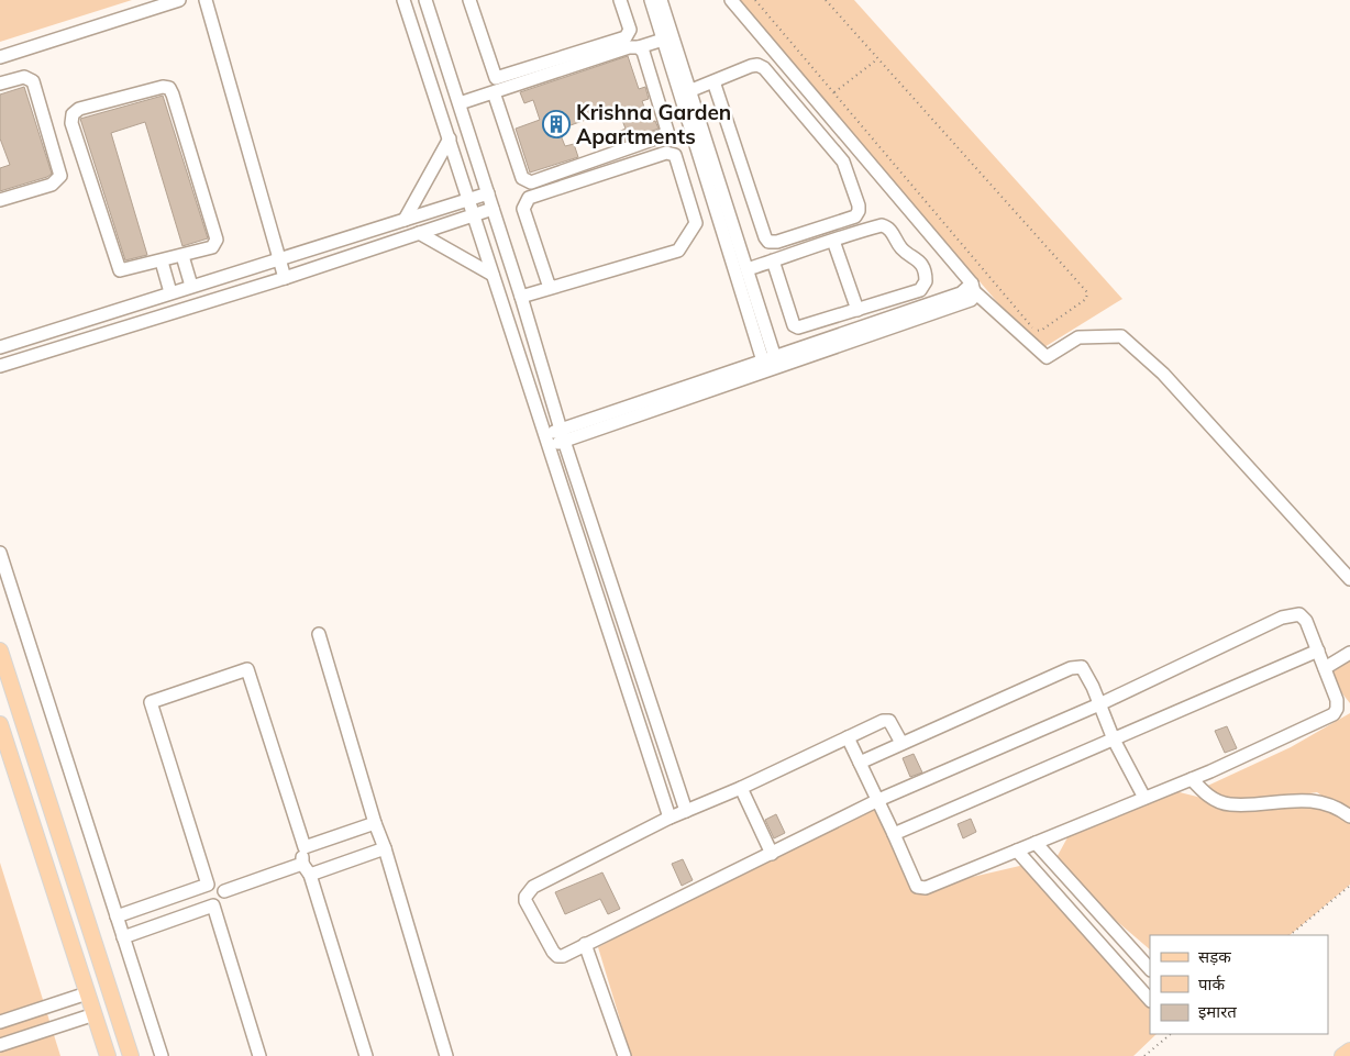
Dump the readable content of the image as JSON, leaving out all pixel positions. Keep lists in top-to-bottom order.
{
  "places": {
    "building": ["Krishna Garden Apartments"]
  },
  "legend": ["सड़क", "पार्क", "इमारत"]
}
